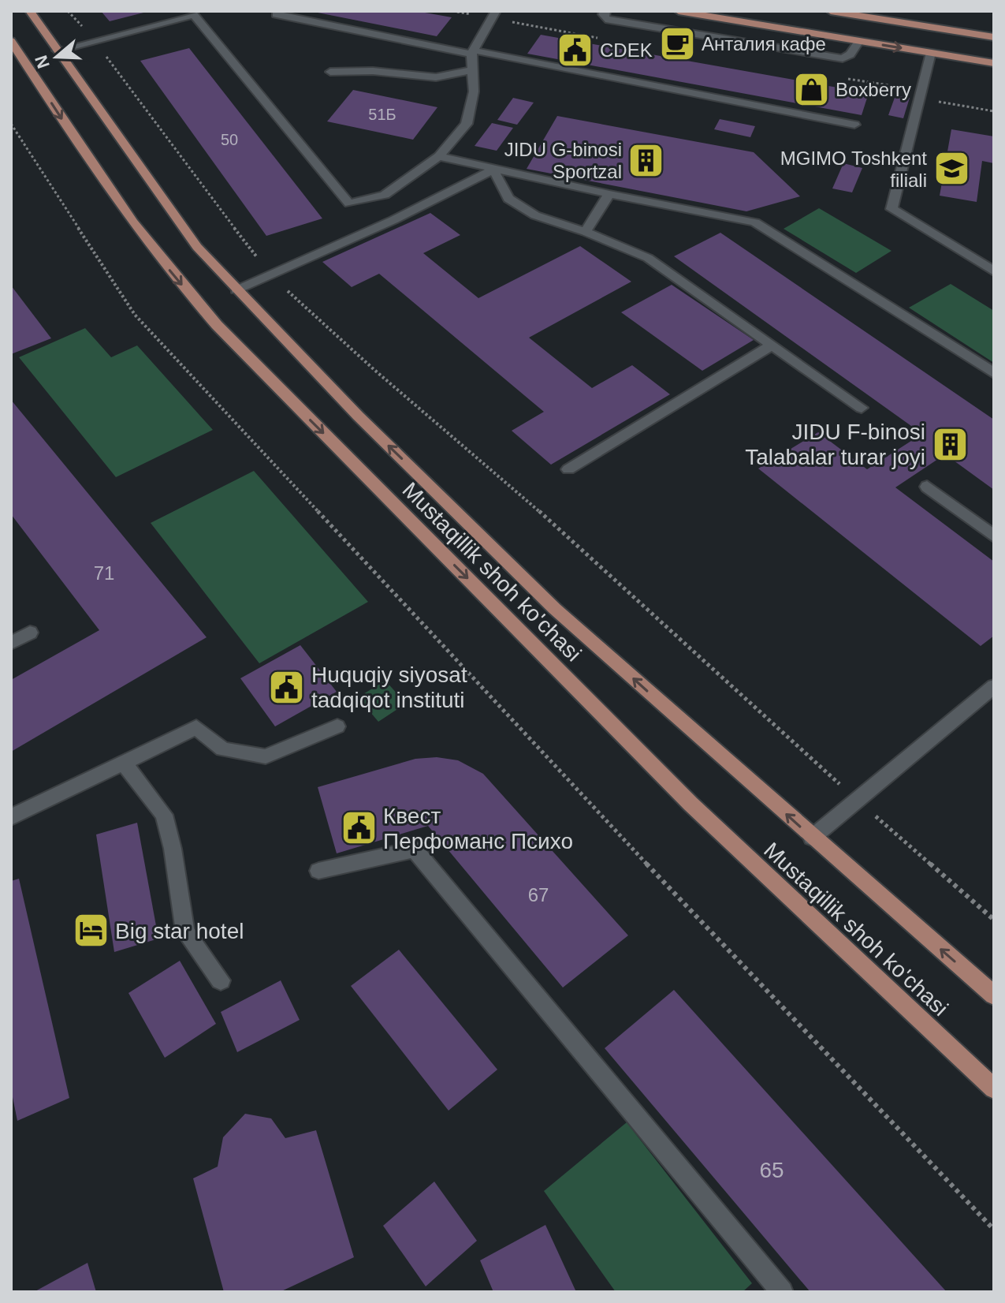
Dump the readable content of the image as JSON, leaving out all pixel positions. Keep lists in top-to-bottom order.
{
  "streets": {
    "main road": ["Mustaqillik shoh ko'chasi"]
  },
  "places": {
    "cafe": ["Анталия кафе"],
    "public building": ["CDEK", "Huquqiy siyosat tadqiqot instituti", "Квест Перфоманс Психо"],
    "shop": ["Boxberry"],
    "building": ["JIDU G-binosi Sportzal", "JIDU F-binosi Talabalar turar joyi"],
    "school or university": ["MGIMO Toshkent filiali"],
    "hotel": ["Big star hotel"]
  },
  "house_numbers": [
    "51Б",
    "50",
    "71",
    "67",
    "65"
  ],
  "north": "left"
}
